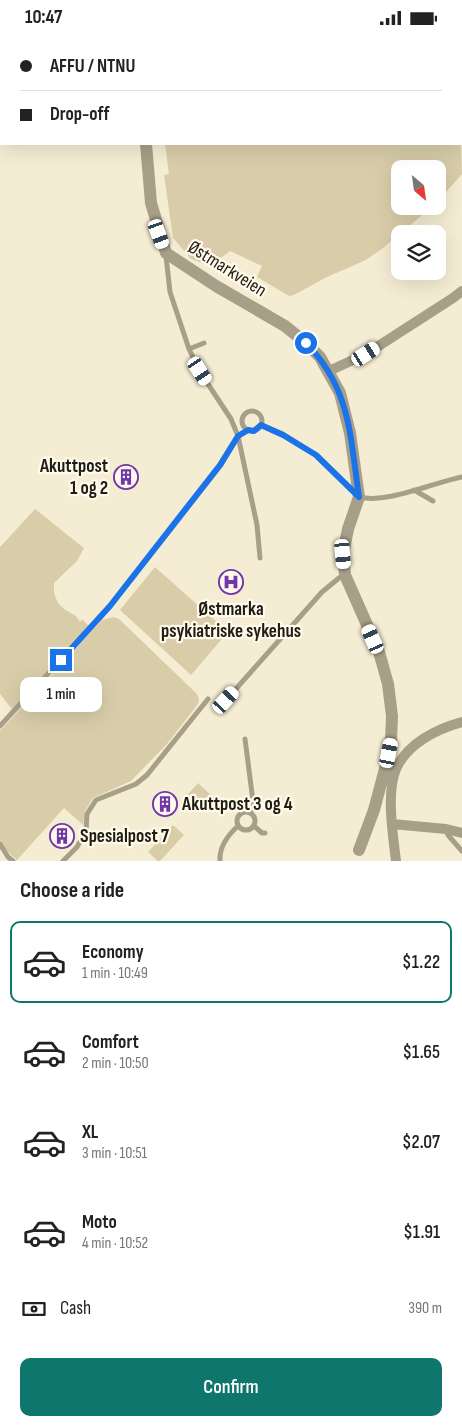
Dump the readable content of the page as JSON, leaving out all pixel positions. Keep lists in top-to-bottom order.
{
  "streets": {
    "street": ["Østmarkveien"]
  },
  "places": {
    "building": ["Akuttpost 1 og 2", "Akuttpost 3 og 4", "Spesialpost 7"],
    "hospital": ["Østmarka psykiatriske sykehus"]
  },
  "north": "bottom right",
  "page": {
    "status": "10:47",
    "banner": ["AFFU / NTNU", "Drop-off"],
    "bubble": "1 min",
    "heading": "Choose a ride",
    "list": [
      {
        "name": "Economy",
        "note": "1 min · 10:49",
        "value": "$1.22"
      },
      {
        "name": "Comfort",
        "note": "2 min · 10:50",
        "value": "$1.65"
      },
      {
        "name": "XL",
        "note": "3 min · 10:51",
        "value": "$2.07"
      },
      {
        "name": "Moto",
        "note": "4 min · 10:52",
        "value": "$1.91"
      }
    ],
    "pay": ["Cash", "390 m"],
    "buttons": "Confirm"
  }
}
